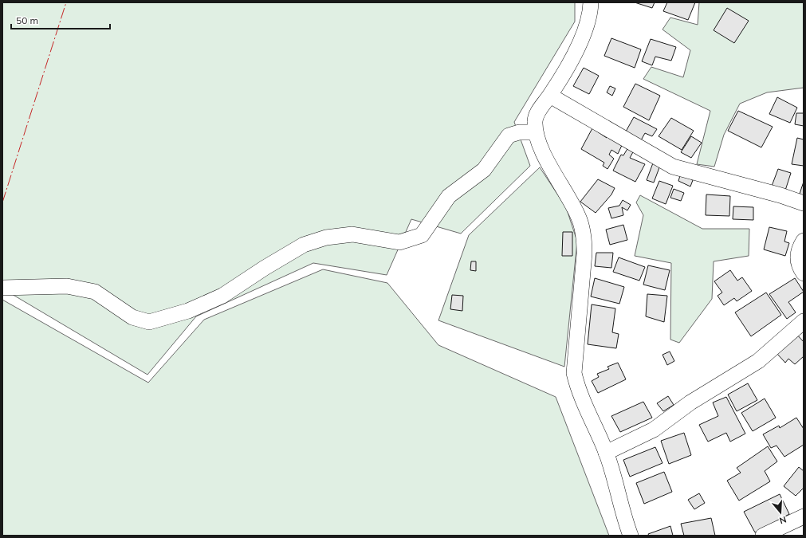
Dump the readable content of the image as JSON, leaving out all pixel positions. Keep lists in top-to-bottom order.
{
  "scale_bar": "50 m",
  "north": "bottom"
}
